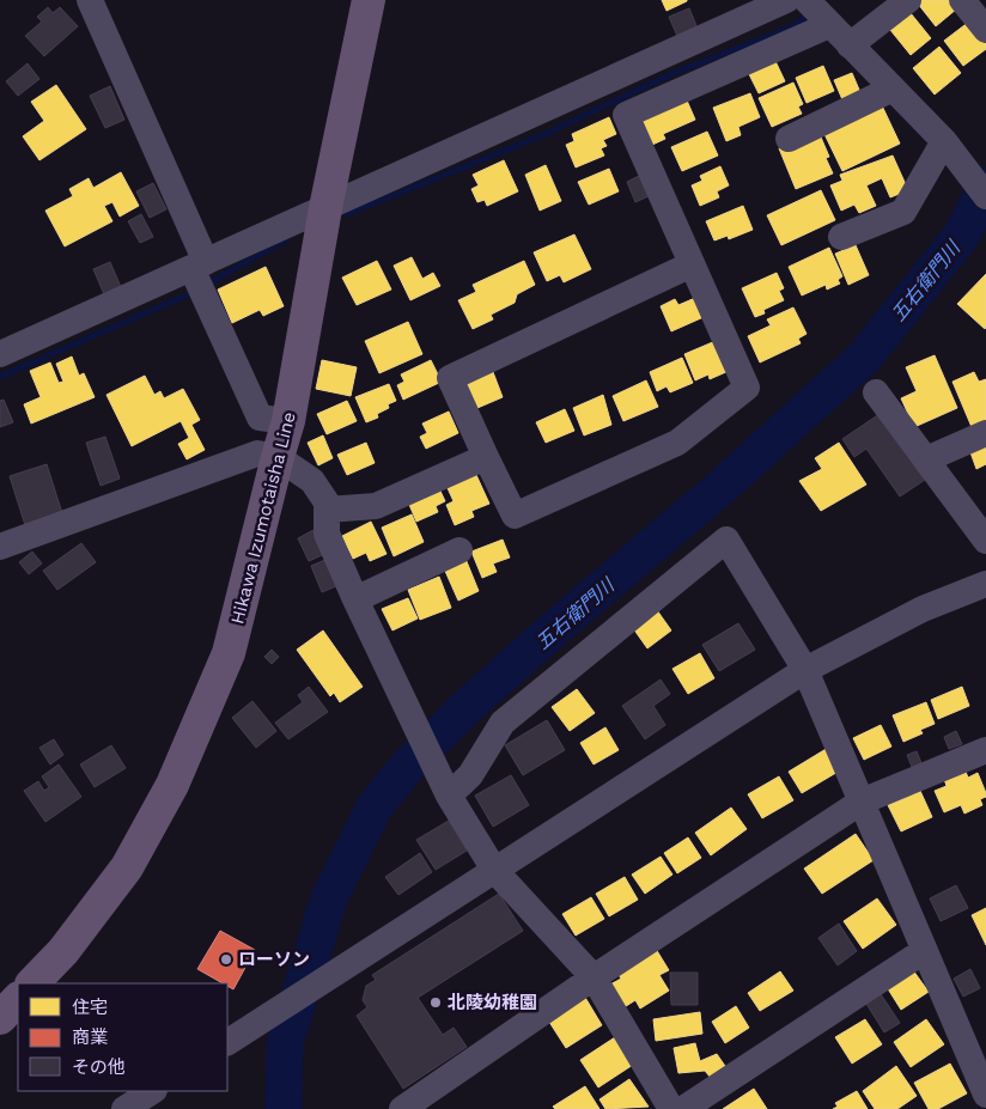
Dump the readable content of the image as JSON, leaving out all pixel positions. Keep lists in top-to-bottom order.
{
  "streets": {
    "main road": ["Hikawa Izumotaisha Line"]
  },
  "water": ["五右衛門川"],
  "places": ["ローソン", "北陵幼稚園"],
  "legend": ["住宅", "商業", "その他"]
}
